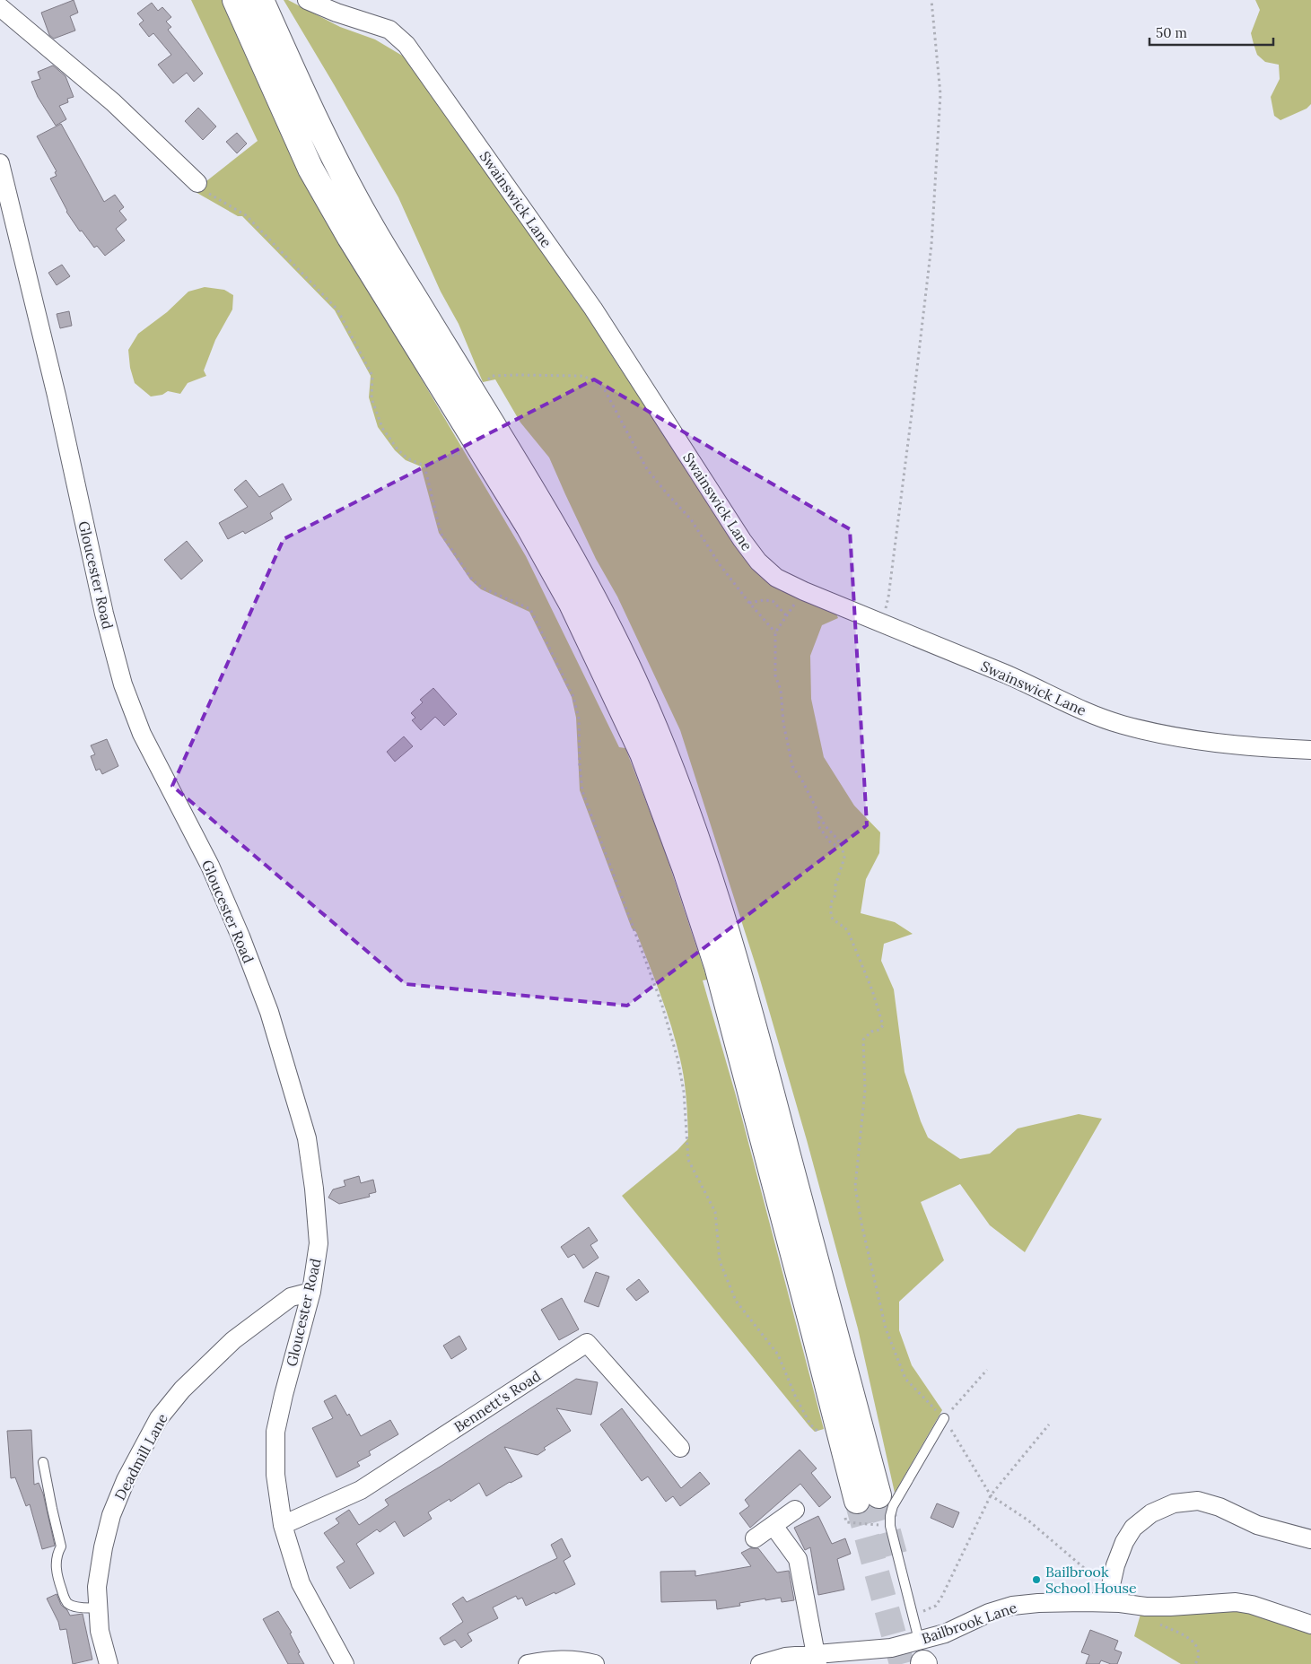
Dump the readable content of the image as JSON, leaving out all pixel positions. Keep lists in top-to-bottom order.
{
  "streets": {
    "street": [
      "Swainswick Lane",
      "Gloucester Road",
      "Bennett's Road",
      "Deadmill Lane",
      "Bailbrook Lane"
    ]
  },
  "crossings": [
    ["Gloucester Road", "Bennett's Road"],
    ["Gloucester Road", "Deadmill Lane"]
  ],
  "places": ["Bailbrook School House"],
  "scale_bar": "50 m"
}
